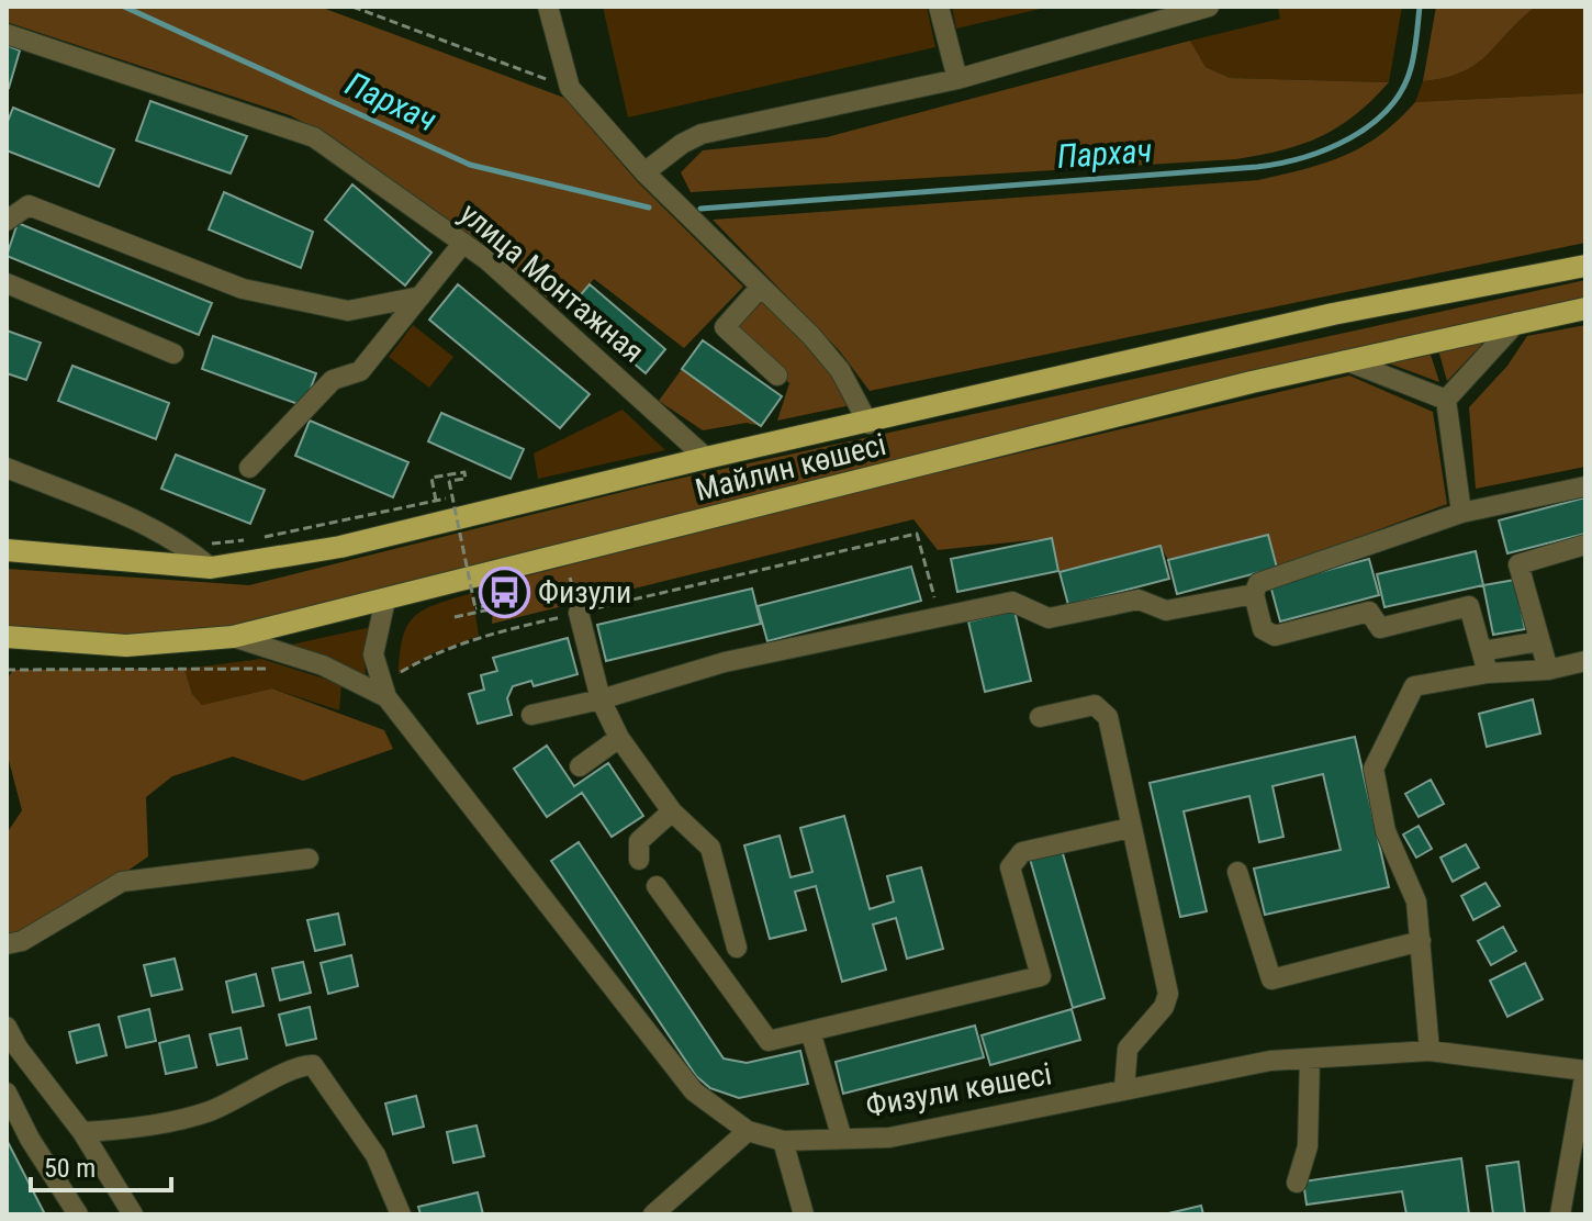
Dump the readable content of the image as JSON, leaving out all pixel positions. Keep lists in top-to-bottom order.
{
  "streets": {
    "main road": ["Майлин көшесі"],
    "street": ["улица Монтажная", "Физули көшесі"]
  },
  "crossings": [
    ["улица Монтажная", "Майлин көшесі"]
  ],
  "water": ["Пархач"],
  "places": {
    "bus stop": ["Физули"]
  },
  "scale_bar": "50 m"
}
